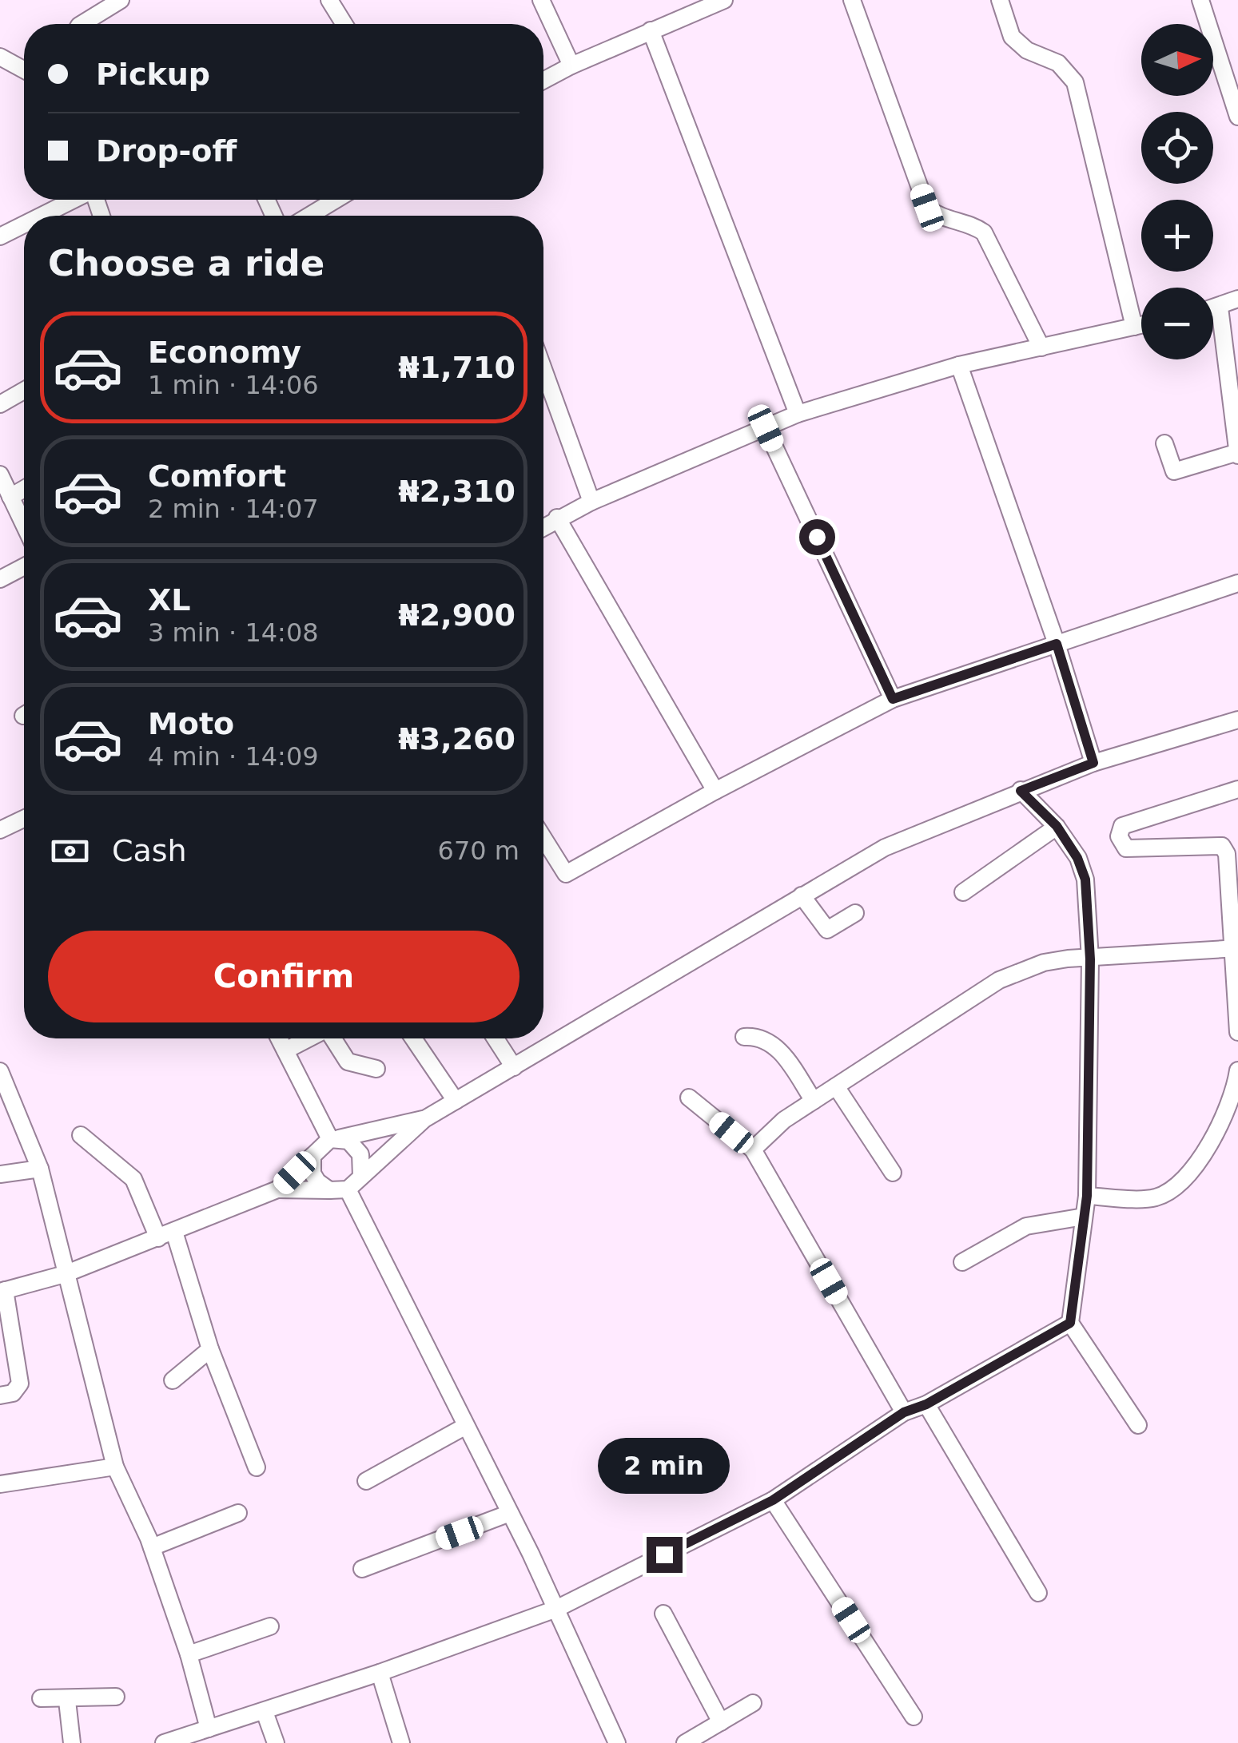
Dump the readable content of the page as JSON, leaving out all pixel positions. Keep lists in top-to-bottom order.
{
  "north": "right",
  "page": {
    "map_buttons": ["+", "−"],
    "banner": ["Pickup", "Drop-off"],
    "heading": "Choose a ride",
    "list": [
      {
        "name": "Economy",
        "note": "1 min · 14:06",
        "value": "₦1,710"
      },
      {
        "name": "Comfort",
        "note": "2 min · 14:07",
        "value": "₦2,310"
      },
      {
        "name": "XL",
        "note": "3 min · 14:08",
        "value": "₦2,900"
      },
      {
        "name": "Moto",
        "note": "4 min · 14:09",
        "value": "₦3,260"
      }
    ],
    "pay": ["Cash", "670 m"],
    "buttons": "Confirm",
    "bubble": "2 min"
  }
}
